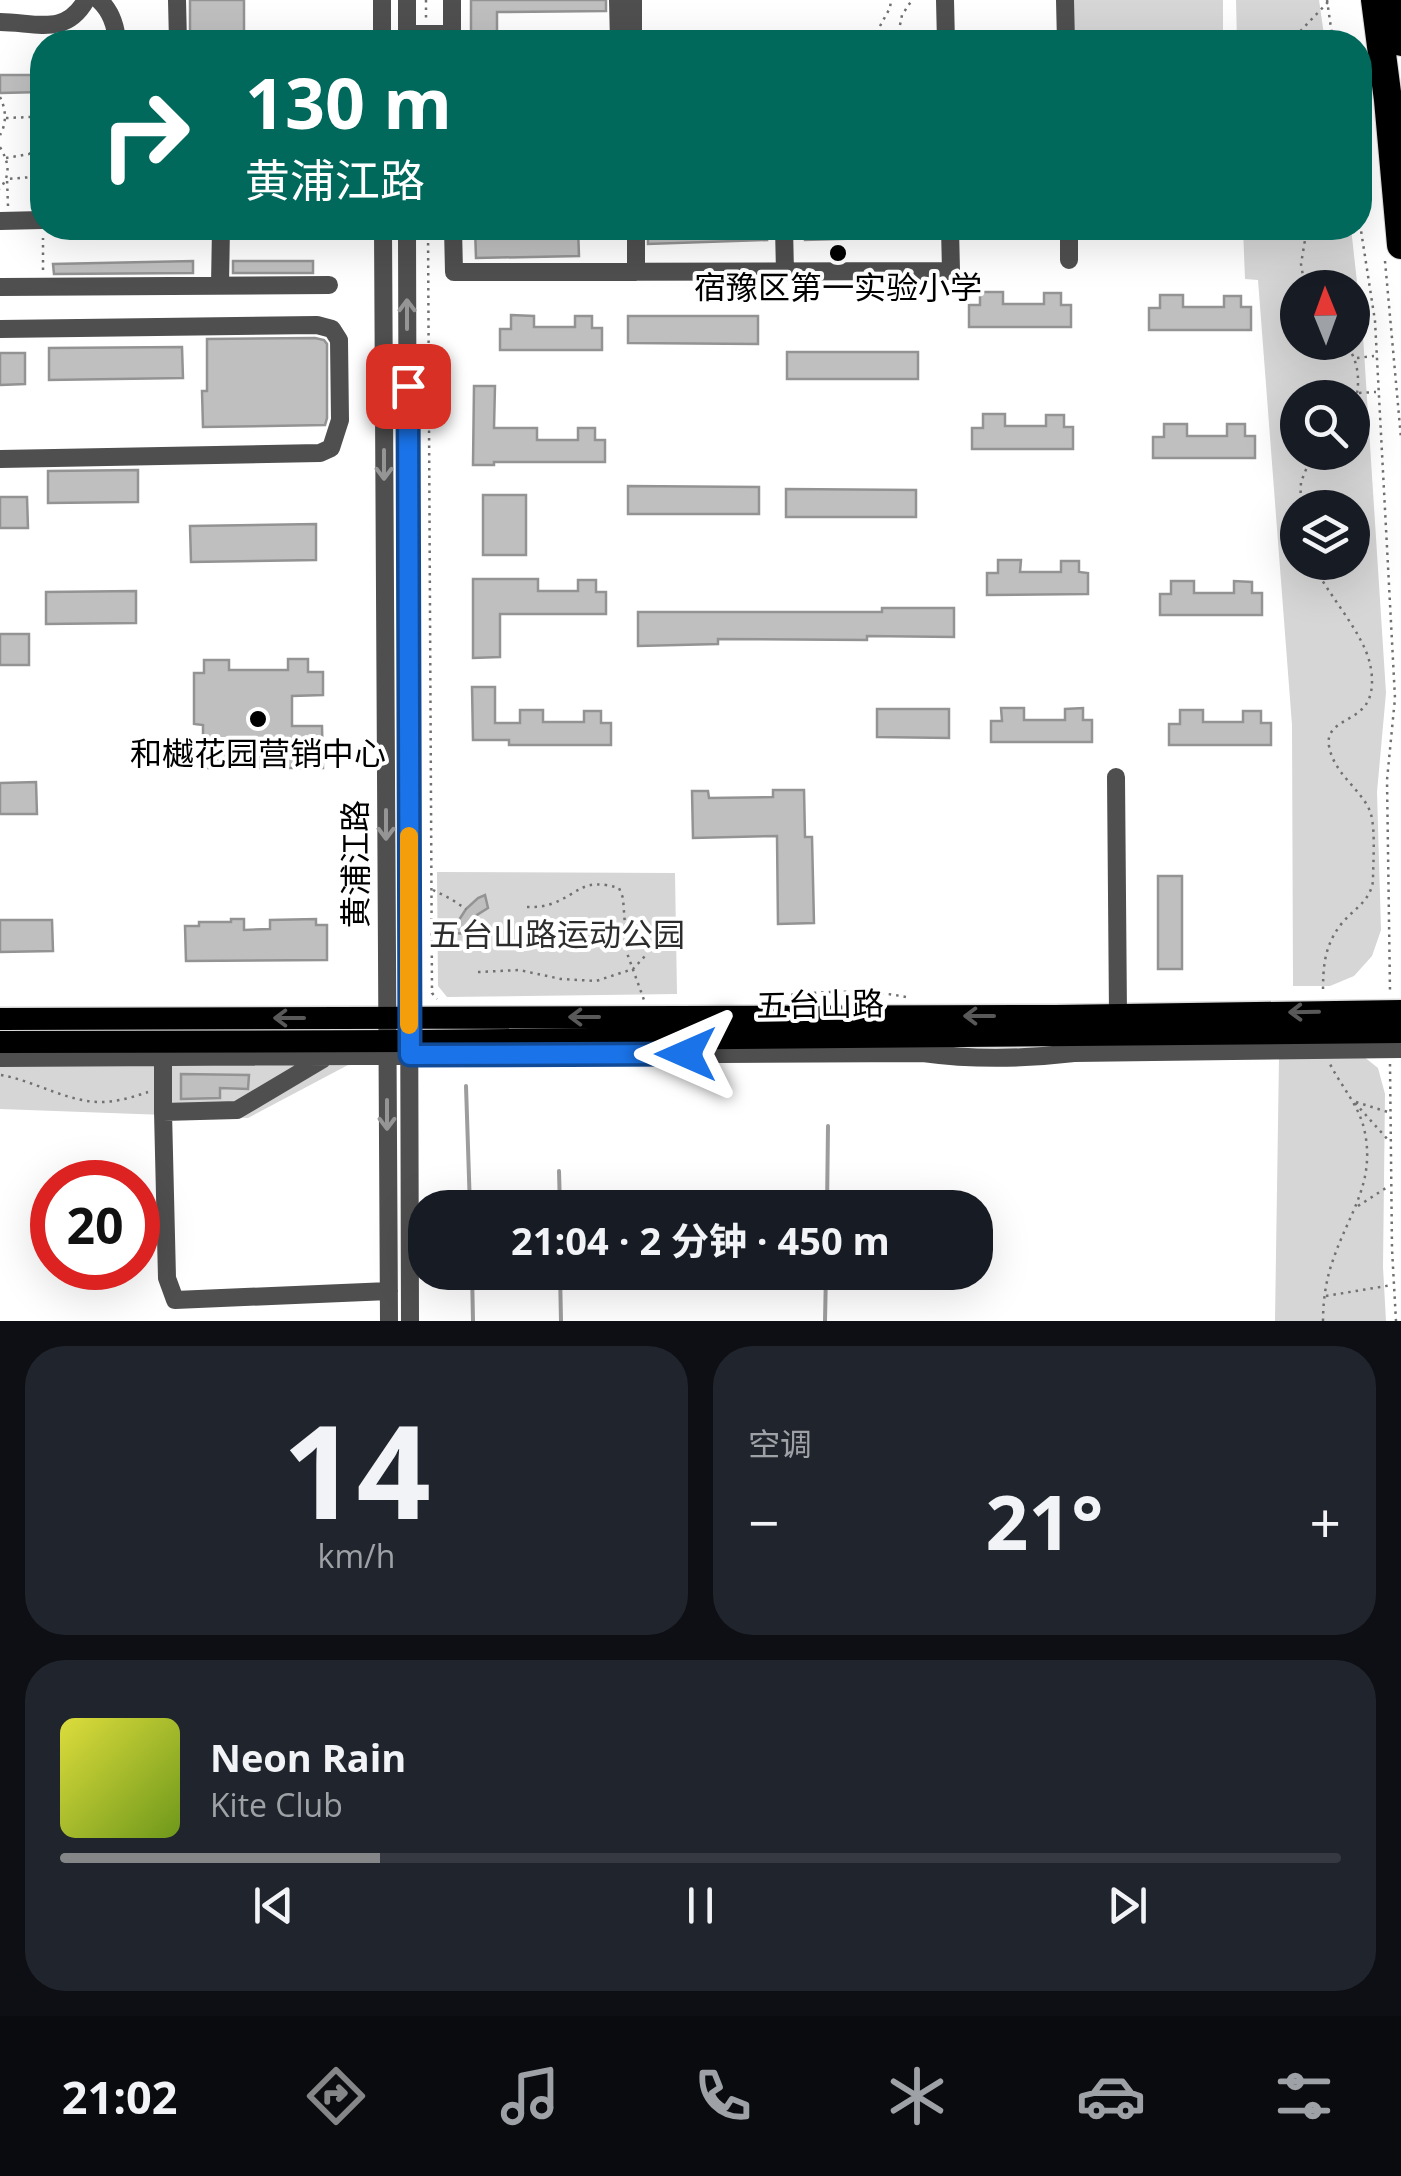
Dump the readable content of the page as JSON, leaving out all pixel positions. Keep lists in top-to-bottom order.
{
  "streets": {
    "main road": ["五台山路"],
    "street": ["黄浦江路"]
  },
  "crossings": [
    ["黄浦江路", "五台山路"]
  ],
  "parks": ["五台山路运动公园"],
  "places": ["宿豫区第一实验小学", "和樾花园营销中心"],
  "north": "top",
  "page": {
    "turn": ["130 m", "黄浦江路"],
    "limit": "20",
    "trip": "21:04 · 2 分钟 · 450 m",
    "tile": [
      ["14", "km/h"],
      "空调"
    ],
    "heat": ["−", "21°", "+"],
    "song": ["Neon Rain", "Kite Club"],
    "tabs": "21:02"
  }
}
